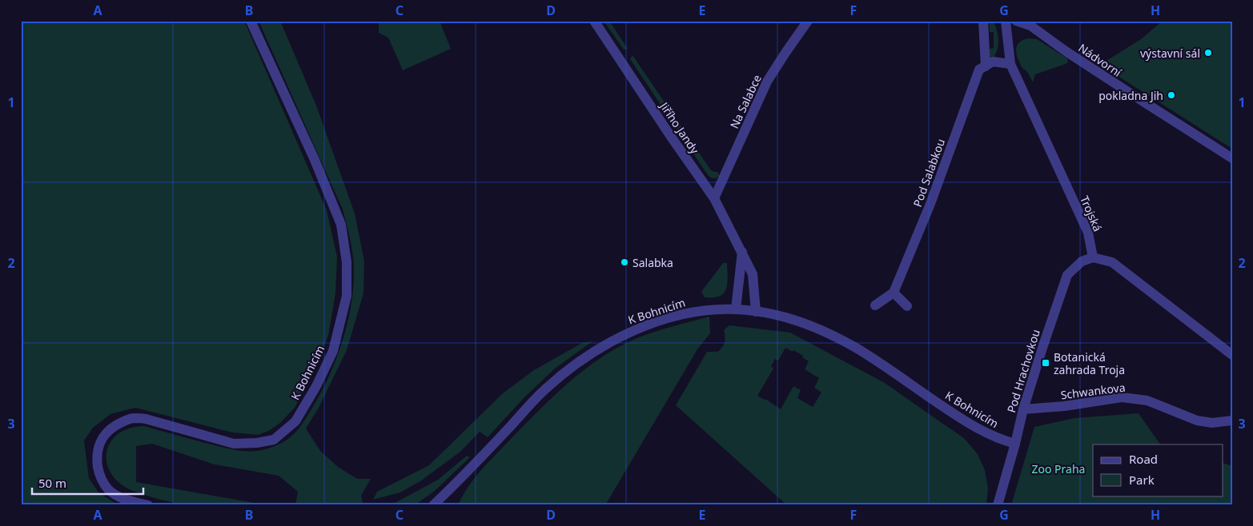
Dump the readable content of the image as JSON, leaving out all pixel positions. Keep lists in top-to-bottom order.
{
  "streets": {
    "street": [
      "Nádvorní",
      "Na Salabce",
      "Jiřího Jandy",
      "Pod Salabkou",
      "Trojská",
      "K Bohnicím",
      "Pod Hrachovkou",
      "Schwankova"
    ]
  },
  "crossings": [
    ["Na Salabce", "Jiřího Jandy"],
    ["Jiřího Jandy", "K Bohnicím"],
    ["Trojská", "Pod Hrachovkou"],
    ["K Bohnicím", "Pod Hrachovkou"],
    ["Pod Hrachovkou", "Schwankova"]
  ],
  "parks": ["Zoo Praha"],
  "places": {
    "other": ["výstavní sál", "pokladna Jih", "Salabka"],
    "transit": ["Botanická zahrada Troja"]
  },
  "legend": ["Road", "Park"],
  "scale_bar": "50 m",
  "grid": {
    "columns": [
      "A",
      "B",
      "C",
      "D",
      "E",
      "F",
      "G",
      "H"
    ],
    "rows": ["1", "2", "3"]
  }
}
